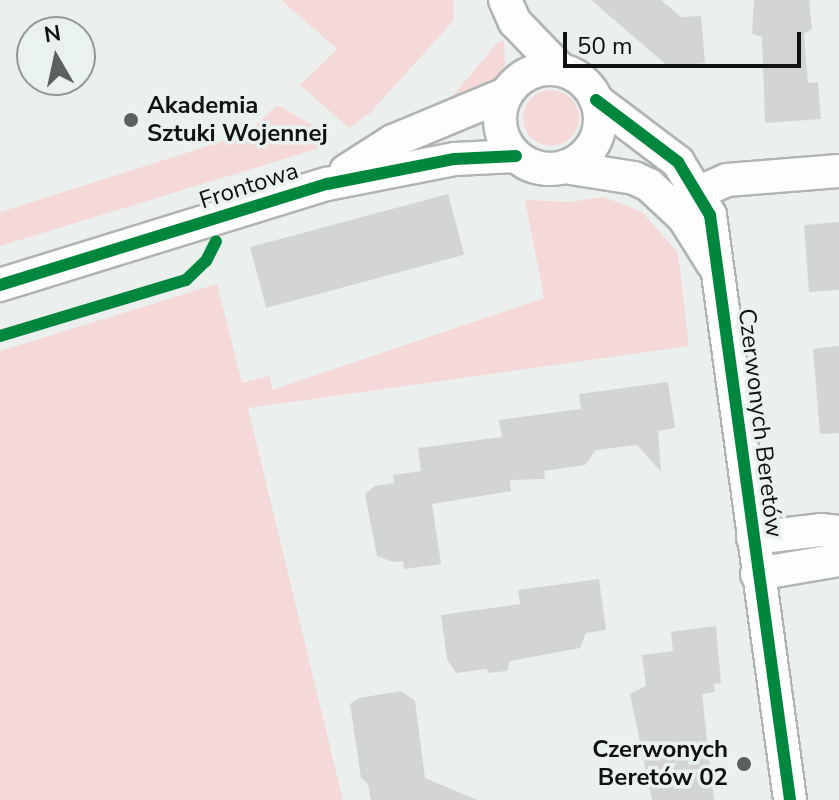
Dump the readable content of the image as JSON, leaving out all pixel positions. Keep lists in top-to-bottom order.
{
  "streets": {
    "street": ["Frontowa", "Czerwonych Beretów"]
  },
  "crossings": [
    ["Frontowa", "Czerwonych Beretów"]
  ],
  "places": ["Akademia Sztuki Wojennej", "Czerwonych Beretów 02"],
  "scale_bar": "50 m",
  "north": "top"
}
